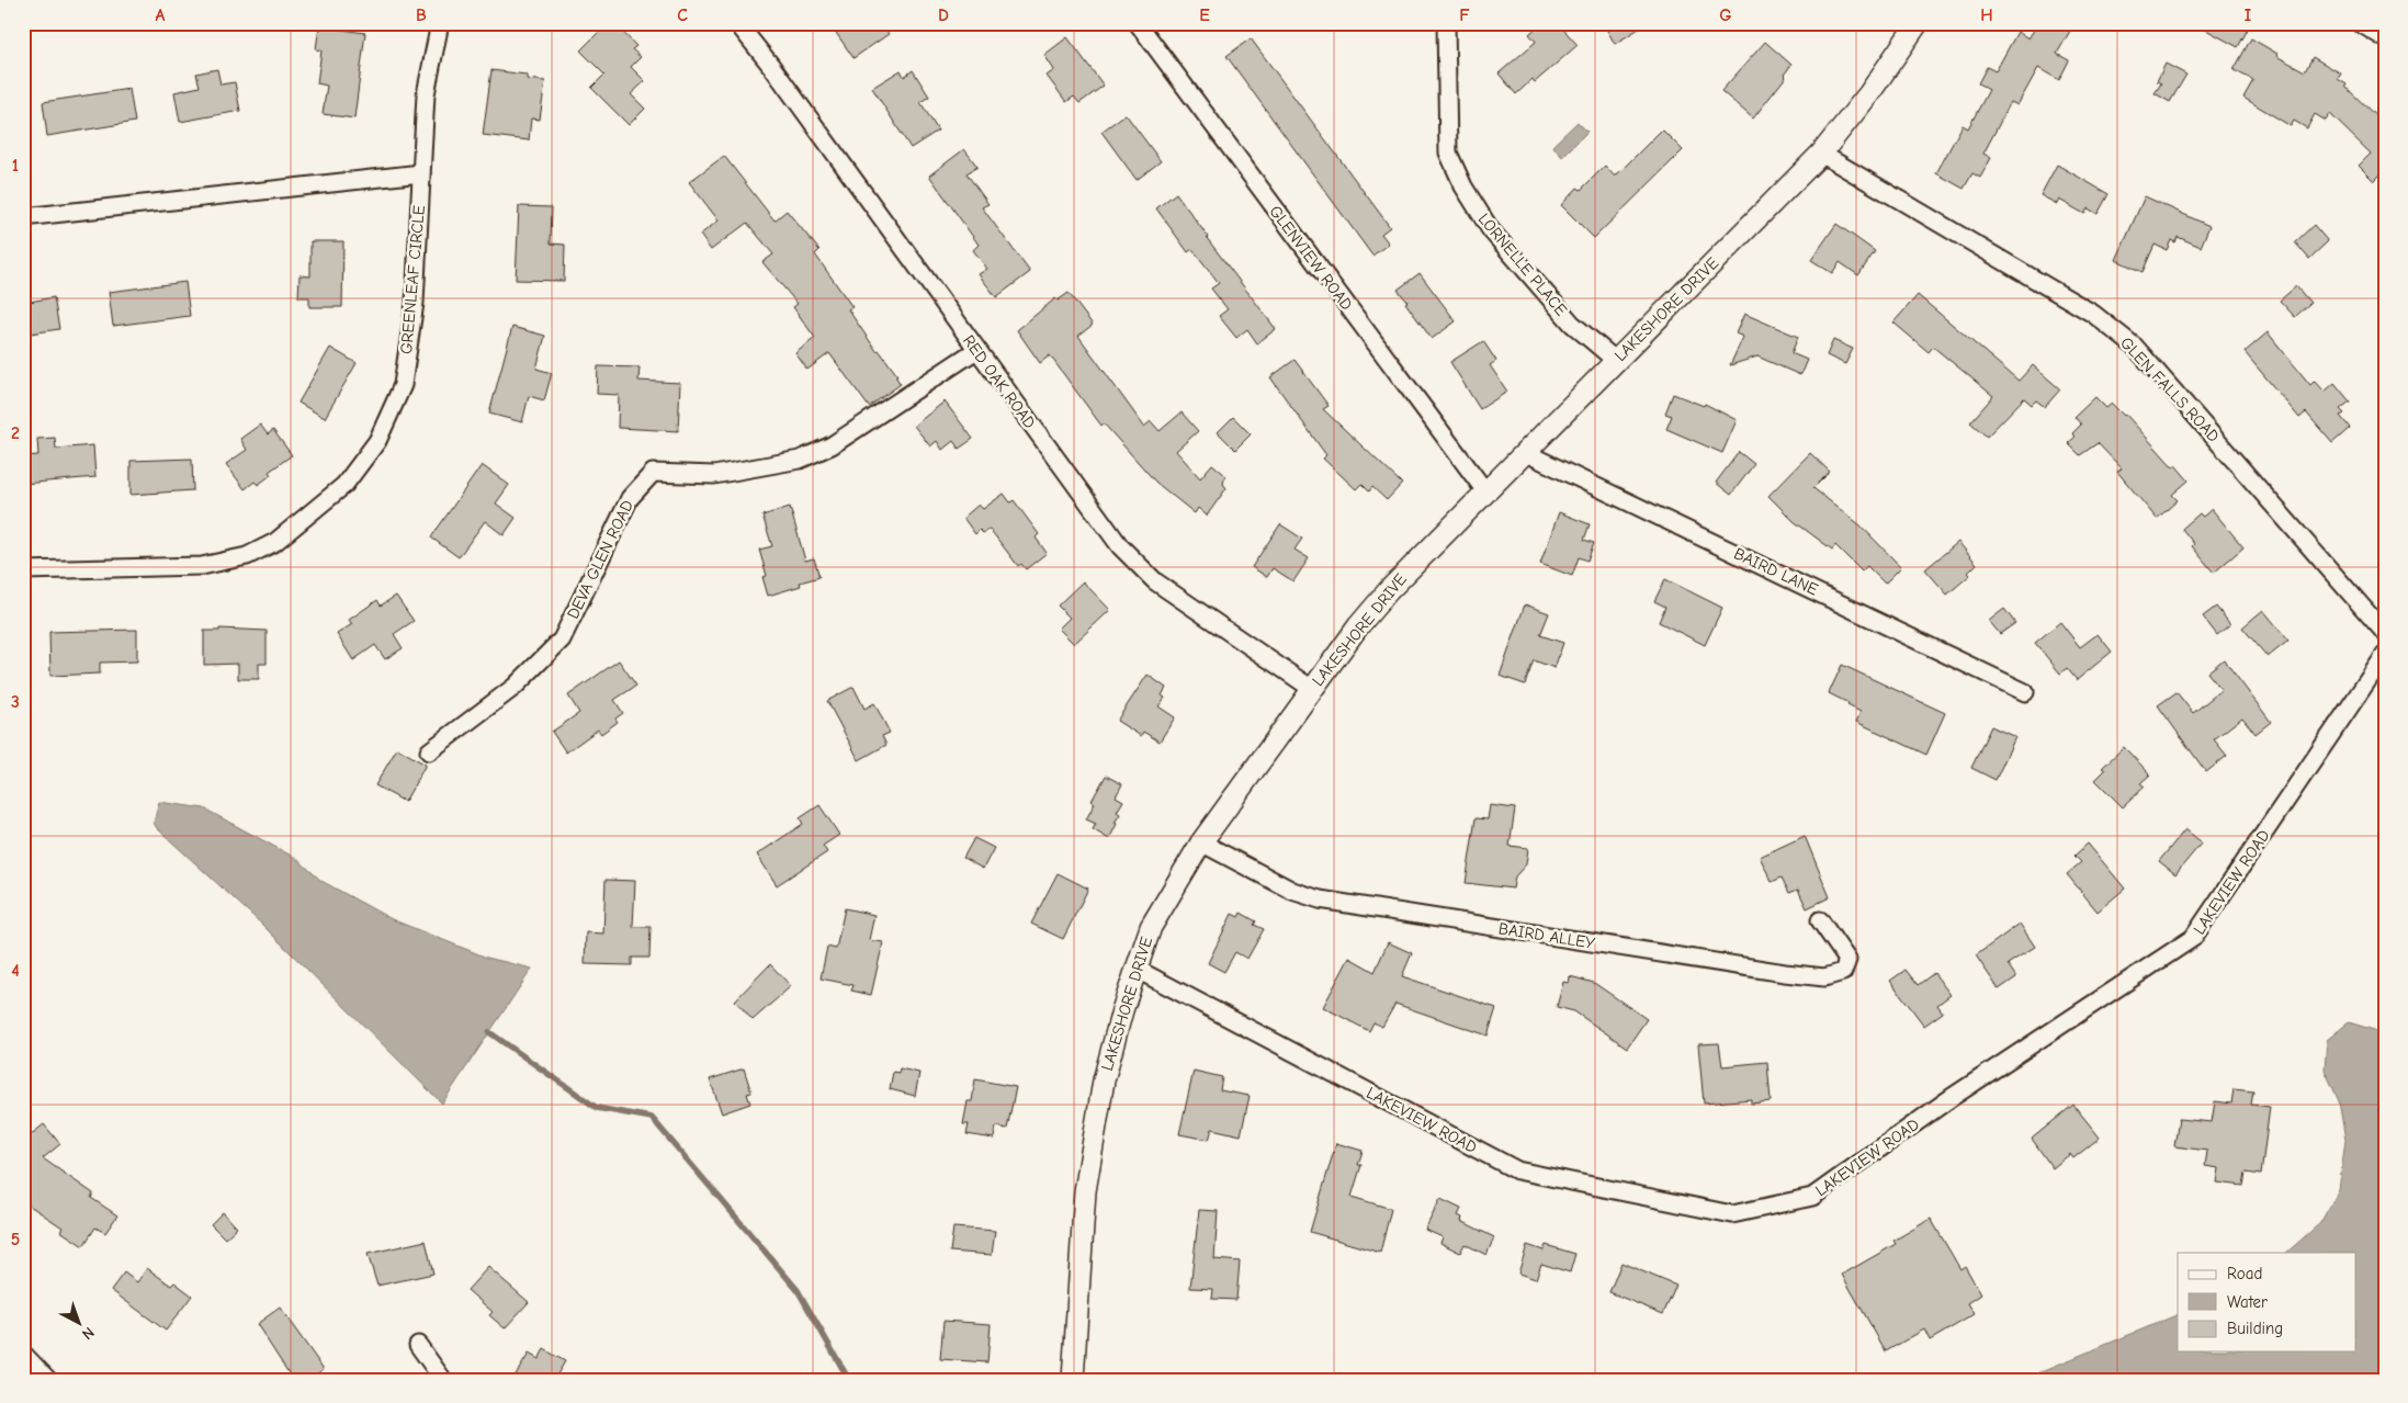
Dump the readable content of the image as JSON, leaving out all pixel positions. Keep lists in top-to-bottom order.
{
  "streets": {
    "street": [
      "GLENVIEW ROAD",
      "LORNELLE PLACE",
      "GREENLEAF CIRCLE",
      "LAKESHORE DRIVE",
      "RED OAK ROAD",
      "GLEN FALLS ROAD",
      "DEVA GLEN ROAD",
      "BAIRD LANE",
      "LAKEVIEW ROAD",
      "BAIRD ALLEY"
    ]
  },
  "crossings": [
    ["GLENVIEW ROAD", "LAKESHORE DRIVE"],
    ["LORNELLE PLACE", "LAKESHORE DRIVE"],
    ["LAKESHORE DRIVE", "RED OAK ROAD"],
    ["LAKESHORE DRIVE", "GLEN FALLS ROAD"],
    ["LAKESHORE DRIVE", "BAIRD LANE"],
    ["LAKESHORE DRIVE", "LAKEVIEW ROAD"],
    ["LAKESHORE DRIVE", "BAIRD ALLEY"],
    ["RED OAK ROAD", "DEVA GLEN ROAD"]
  ],
  "legend": ["Road", "Water", "Building"],
  "north": "bottom right",
  "grid": {
    "columns": [
      "A",
      "B",
      "C",
      "D",
      "E",
      "F",
      "G",
      "H",
      "I"
    ],
    "rows": [
      "1",
      "2",
      "3",
      "4",
      "5"
    ]
  }
}
